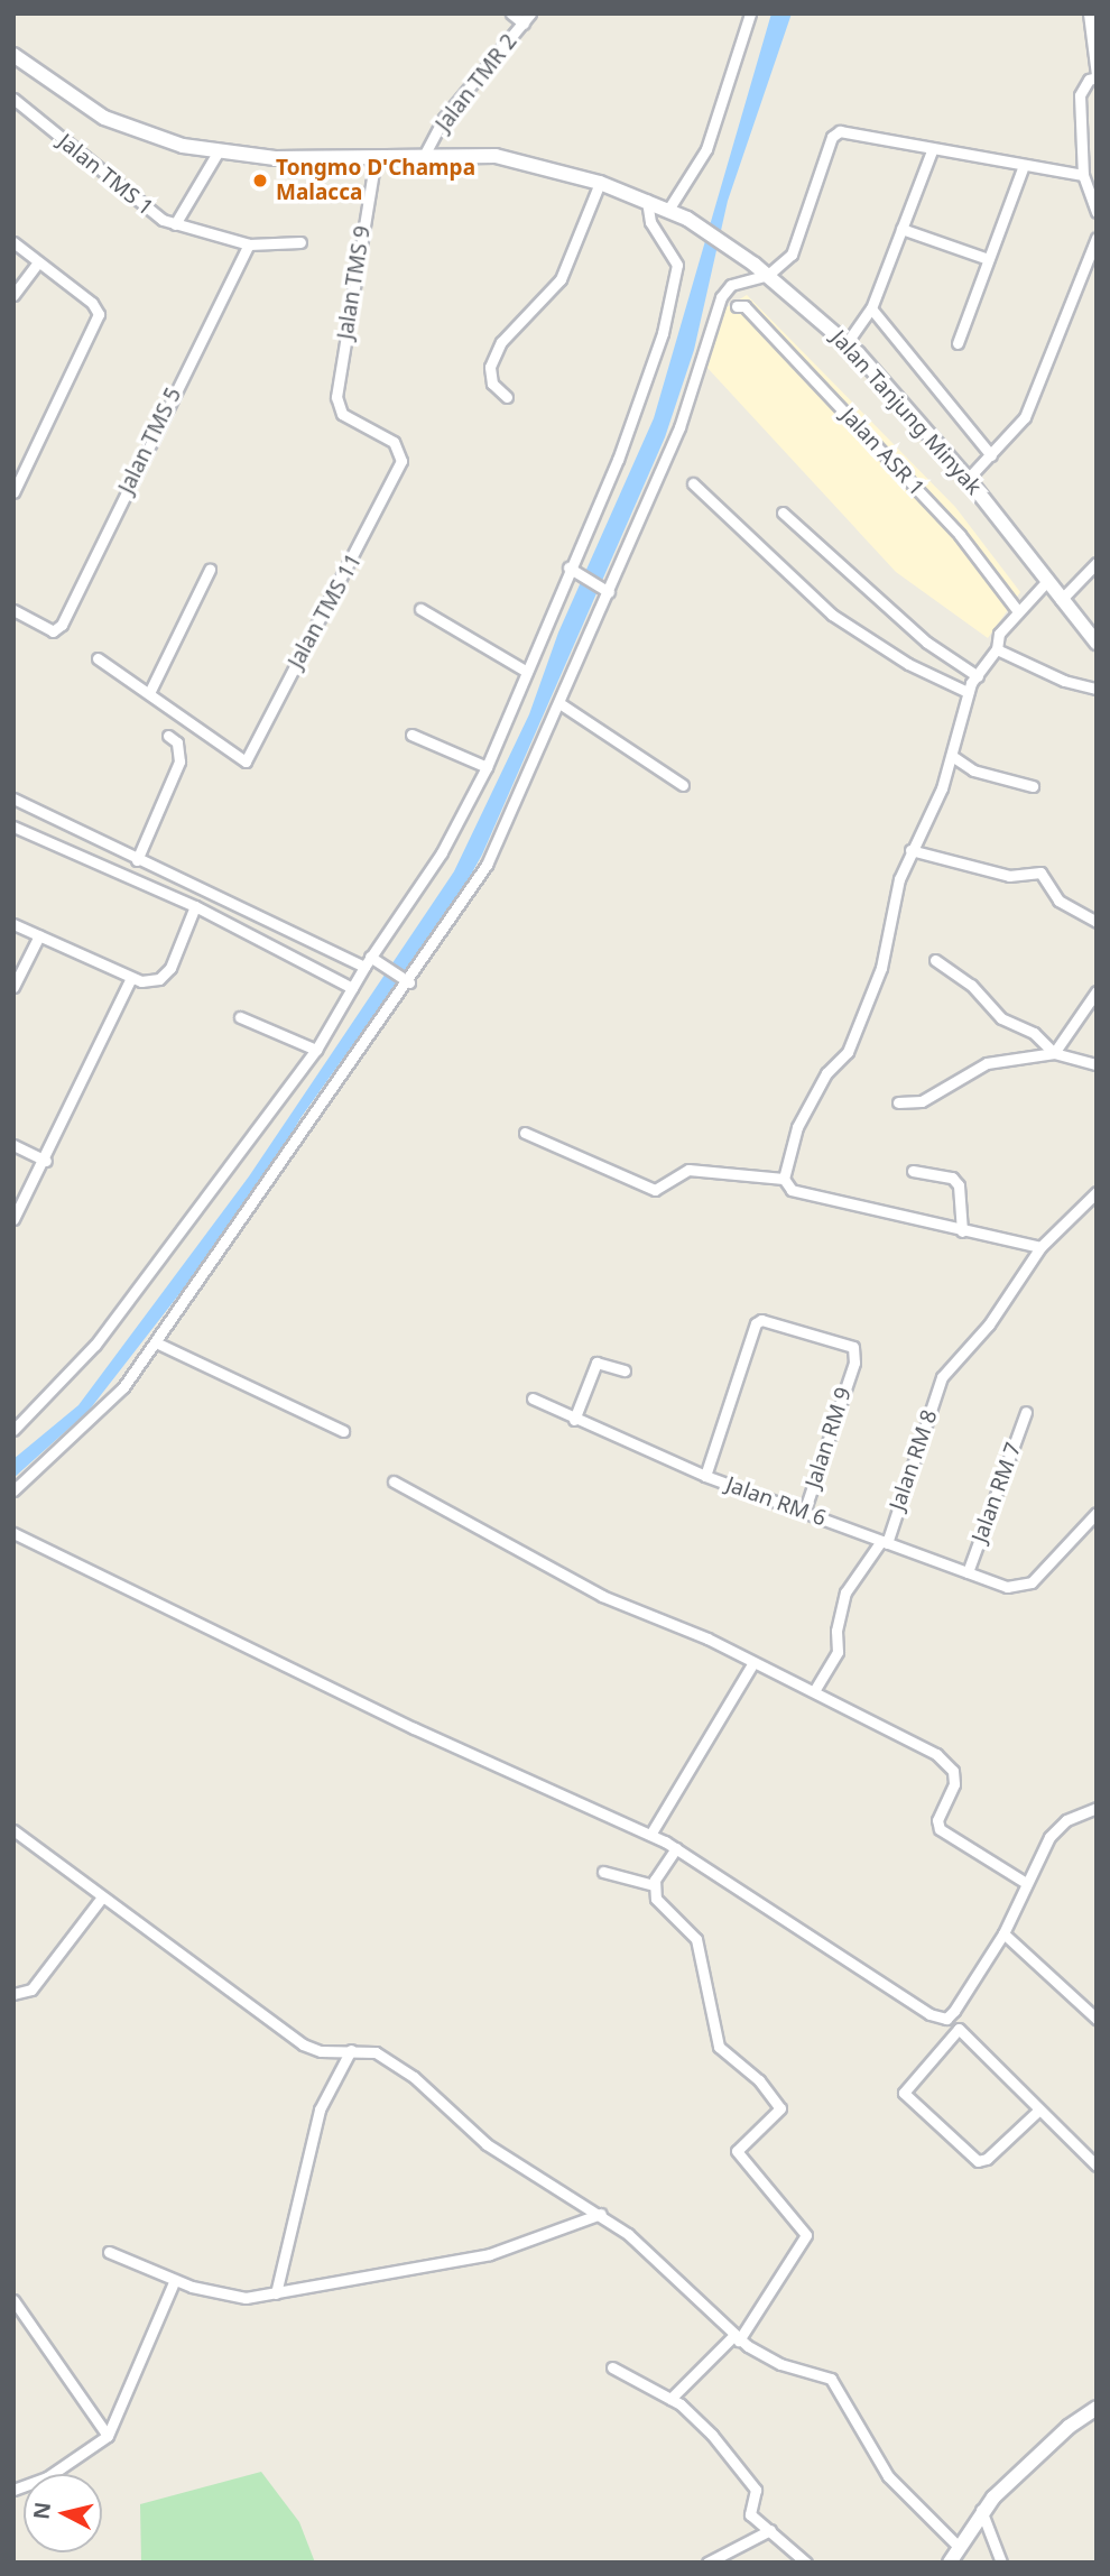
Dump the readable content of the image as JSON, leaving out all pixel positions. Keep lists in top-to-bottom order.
{
  "streets": {
    "main road": ["Jalan Tanjung Minyak"],
    "street": [
      "Jalan TMR 2",
      "Jalan TMS 1",
      "Jalan TMS 9",
      "Jalan TMS 5",
      "Jalan ASR 1",
      "Jalan TMS 11",
      "Jalan RM 9",
      "Jalan RM 8",
      "Jalan RM 7",
      "Jalan RM 6"
    ]
  },
  "crossings": [
    ["Jalan TMR 2", "Jalan Tanjung Minyak"],
    ["Jalan TMS 1", "Jalan TMS 5"],
    ["Jalan TMS 9", "Jalan Tanjung Minyak"],
    ["Jalan TMS 9", "Jalan TMS 11"],
    ["Jalan RM 9", "Jalan RM 6"],
    ["Jalan RM 8", "Jalan RM 6"],
    ["Jalan RM 7", "Jalan RM 6"]
  ],
  "places": ["Tongmo D'Champa Malacca"],
  "north": "left"
}
